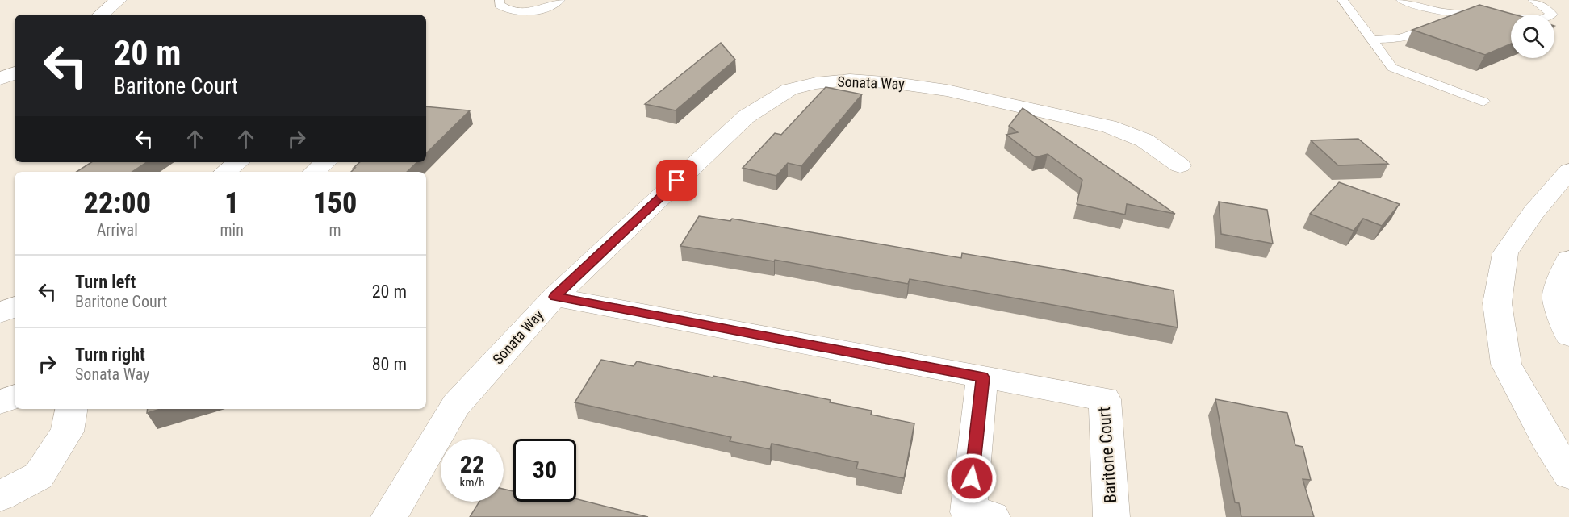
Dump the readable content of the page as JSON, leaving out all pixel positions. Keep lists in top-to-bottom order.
{
  "streets": {
    "main road": ["Sonata Way", "Baritone Court"]
  },
  "crossings": [
    ["Sonata Way", "Baritone Court"]
  ],
  "page": {
    "turn": ["20 m", "Baritone Court"],
    "eta": [
      "22:00",
      "Arrival",
      "1",
      "min",
      "150",
      "m"
    ],
    "list": [
      {
        "name": "Turn left",
        "note": "Baritone Court",
        "value": "20 m"
      },
      {
        "name": "Turn right",
        "note": "Sonata Way",
        "value": "80 m"
      }
    ],
    "speed": "22 km/h",
    "limit": "30"
  }
}
